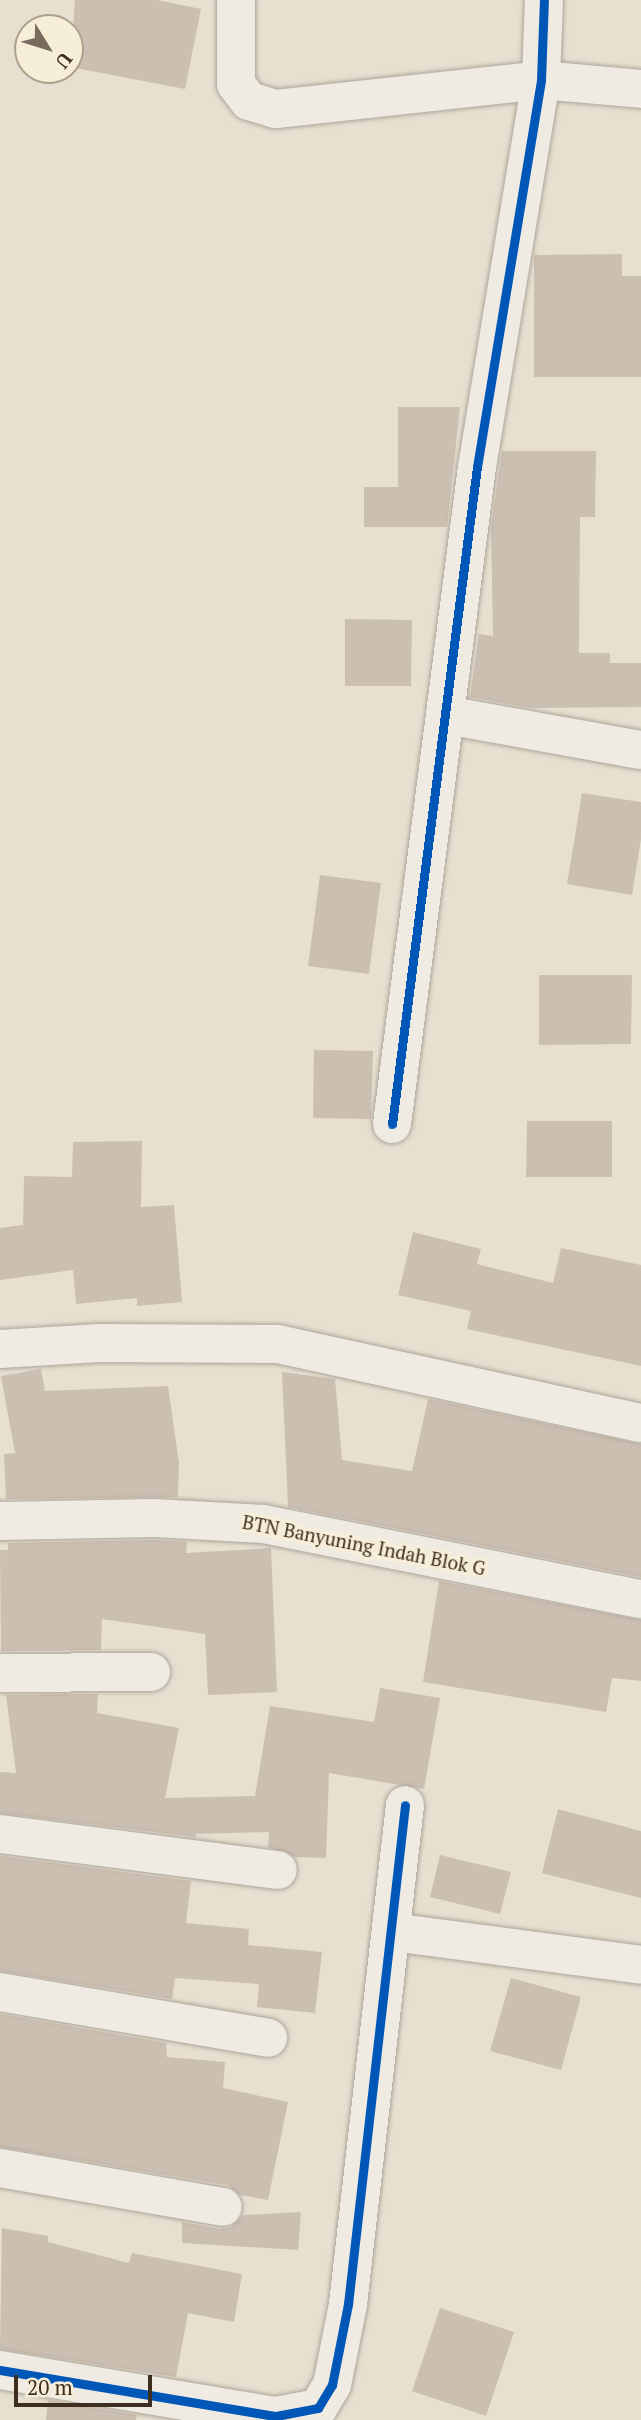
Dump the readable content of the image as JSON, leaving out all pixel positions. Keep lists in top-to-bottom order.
{
  "streets": {
    "street": ["BTN Banyuning Indah Blok G"]
  },
  "scale_bar": "20 m",
  "north": "bottom right"
}
